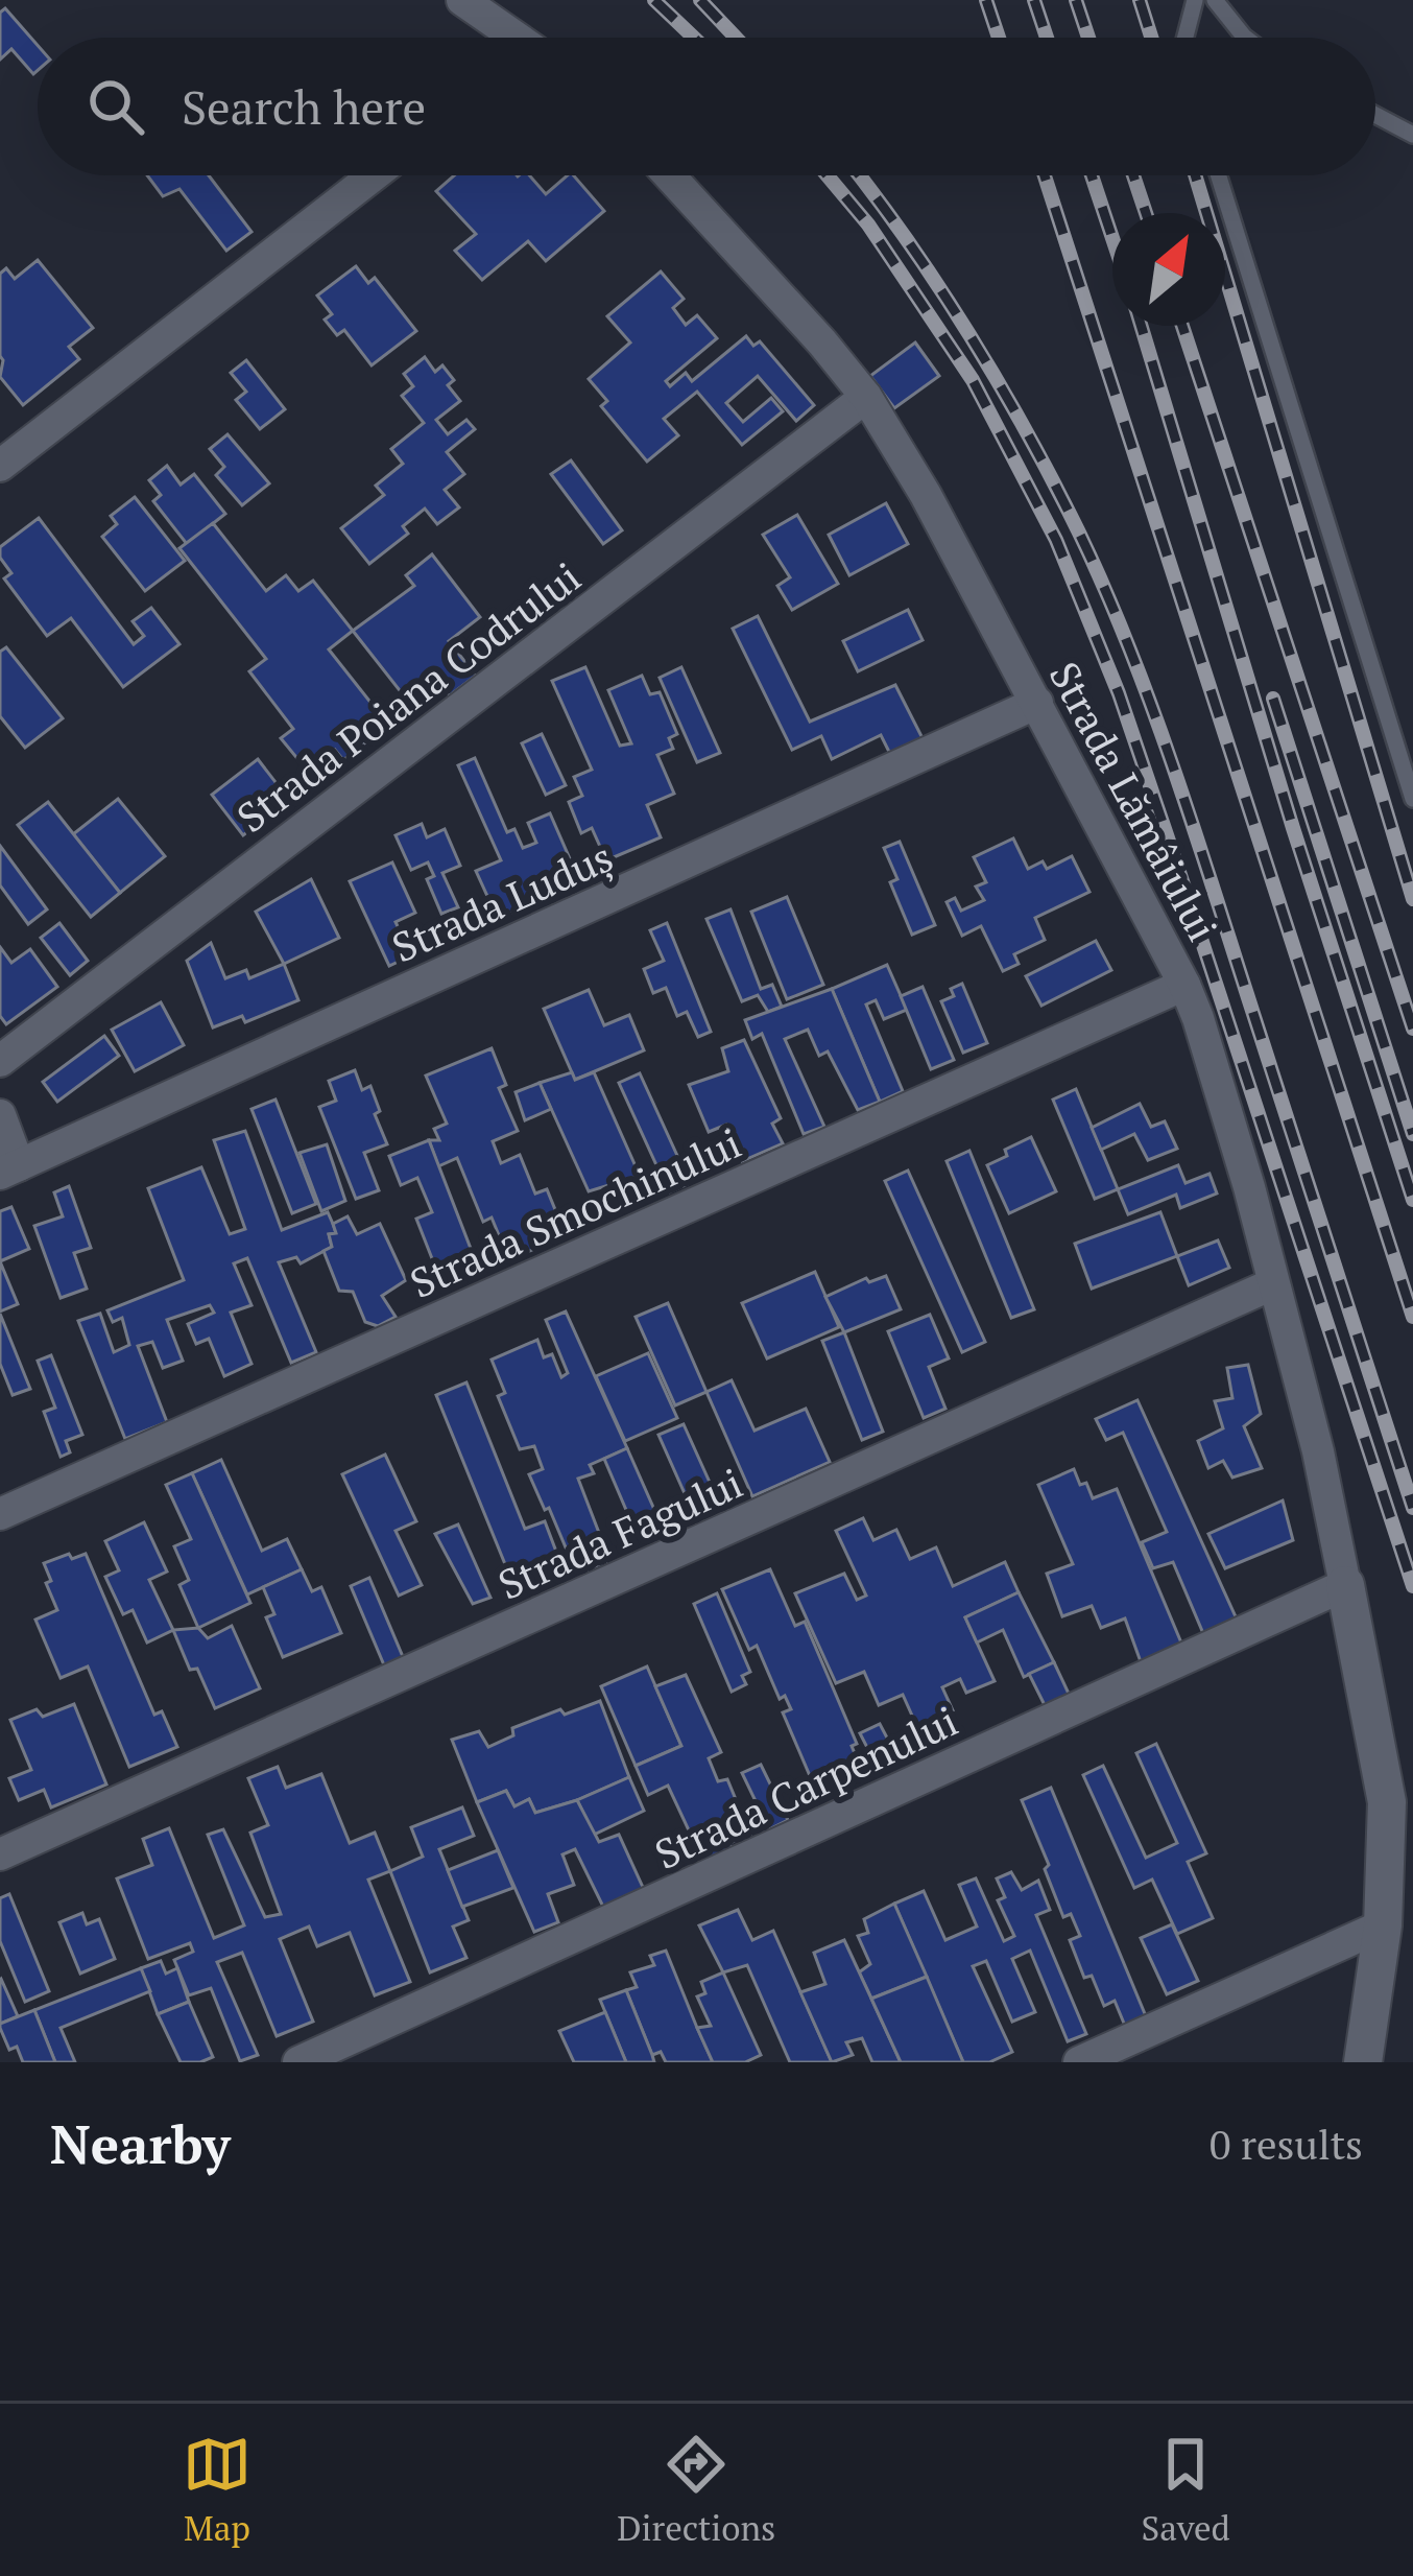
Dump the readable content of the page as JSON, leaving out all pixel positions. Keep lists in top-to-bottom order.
{
  "streets": {
    "street": [
      "Strada Poiana Codrului",
      "Strada Lămâiului",
      "Strada Luduș",
      "Strada Smochinului",
      "Strada Fagului",
      "Strada Carpenului"
    ]
  },
  "crossings": [
    ["Strada Poiana Codrului", "Strada Lămâiului"],
    ["Strada Lămâiului", "Strada Luduș"],
    ["Strada Lămâiului", "Strada Smochinului"],
    ["Strada Lămâiului", "Strada Fagului"],
    ["Strada Lămâiului", "Strada Carpenului"]
  ],
  "north": "top right",
  "page": {
    "search": "Search here",
    "heading": ["Nearby", "0 results"],
    "nav": ["Map", "Directions", "Saved"]
  }
}
